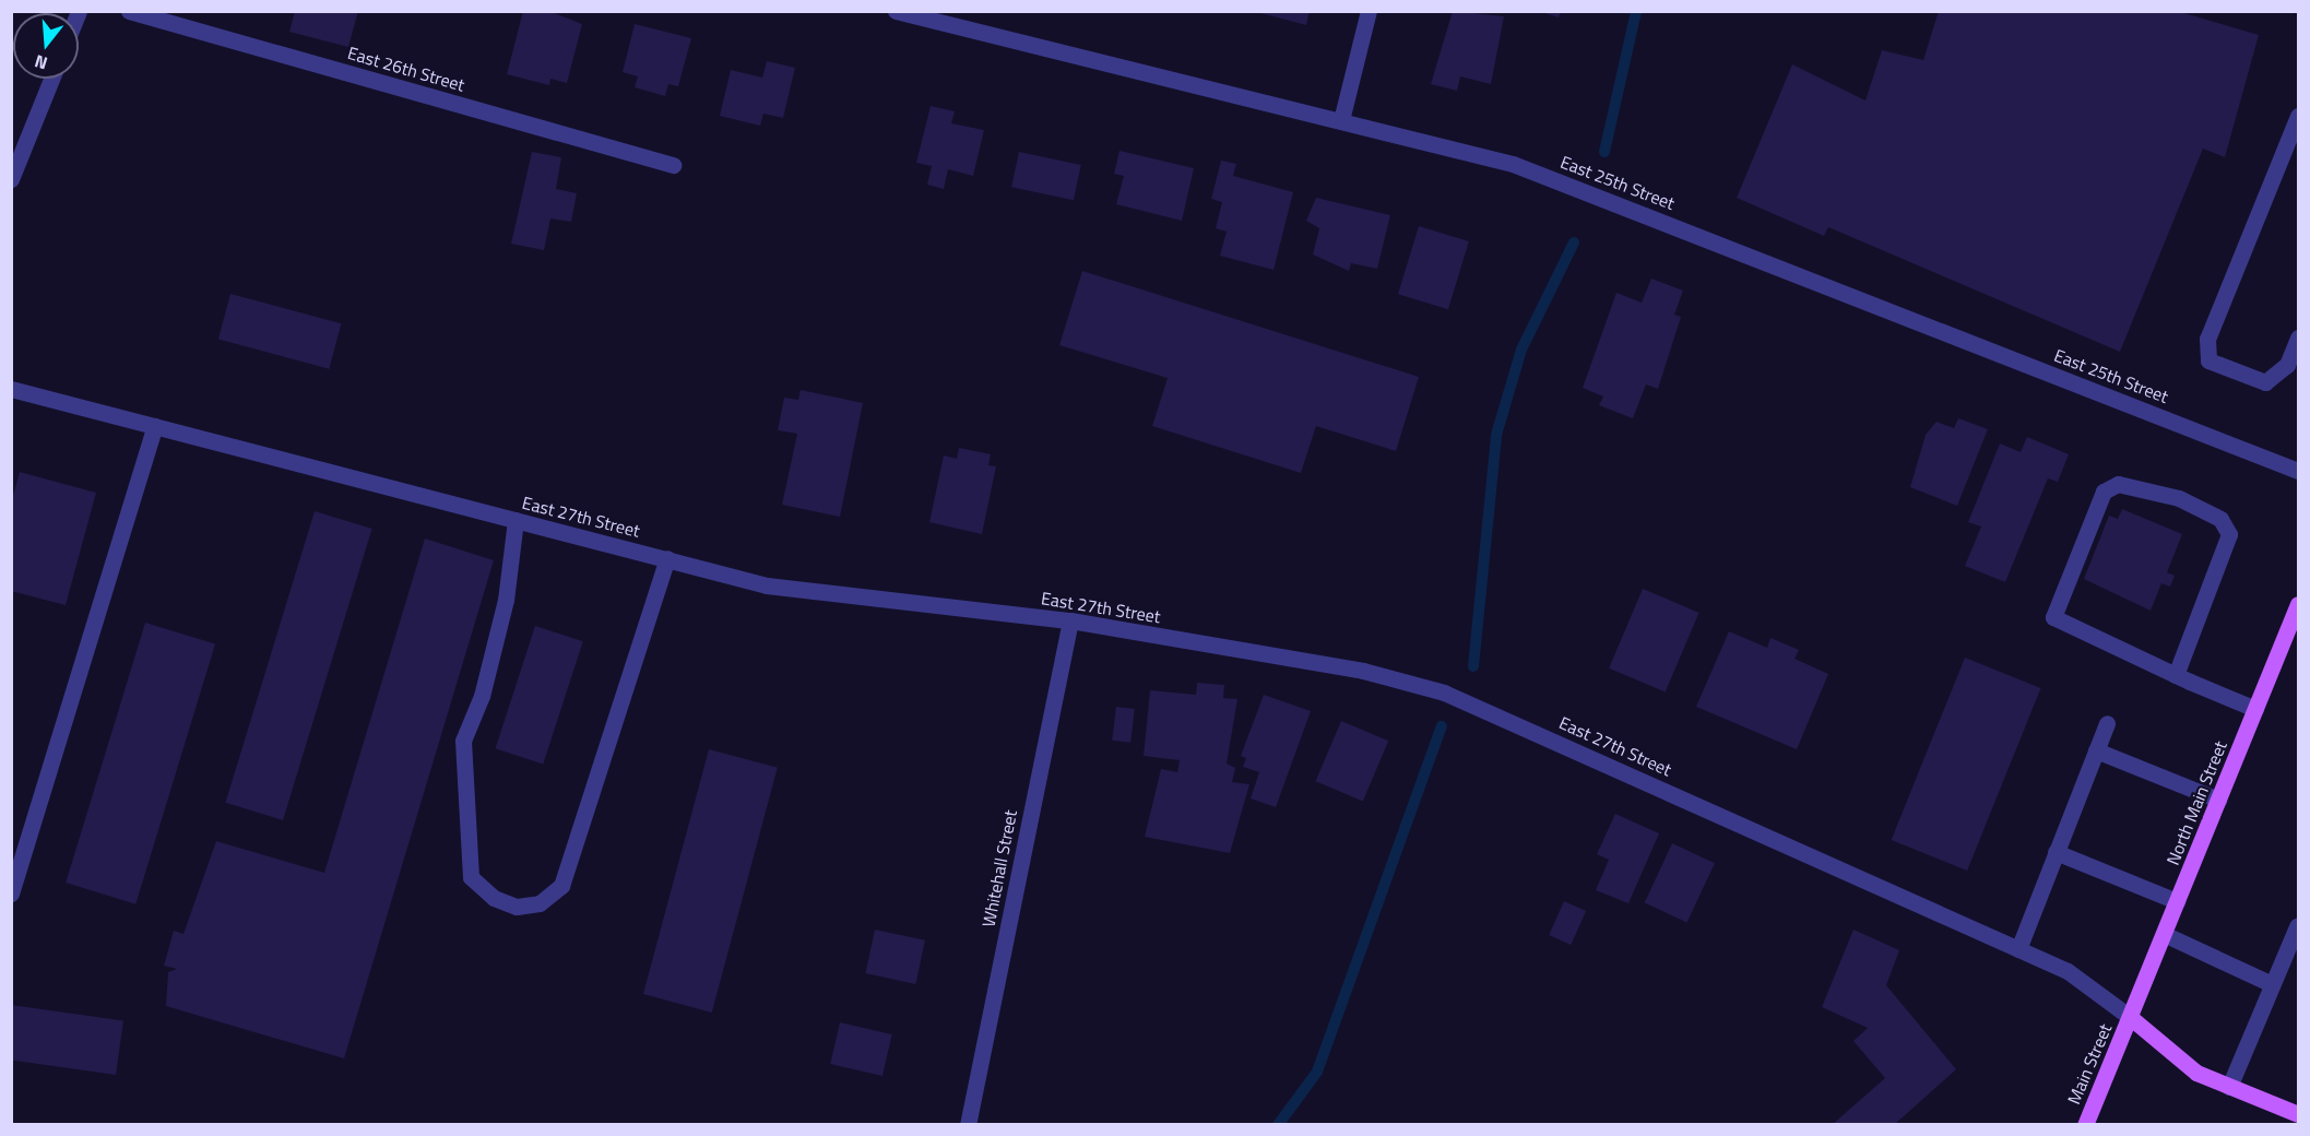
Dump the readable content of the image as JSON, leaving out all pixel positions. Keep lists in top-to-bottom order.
{
  "streets": {
    "main road": ["North Main Street", "Main Street"],
    "street": [
      "East 26th Street",
      "East 25th Street",
      "East 27th Street",
      "Whitehall Street"
    ]
  },
  "crossings": [
    ["East 27th Street", "North Main Street"],
    ["East 27th Street", "Whitehall Street"],
    ["East 27th Street", "Main Street"],
    ["North Main Street", "Main Street"]
  ],
  "north": "bottom"
}
